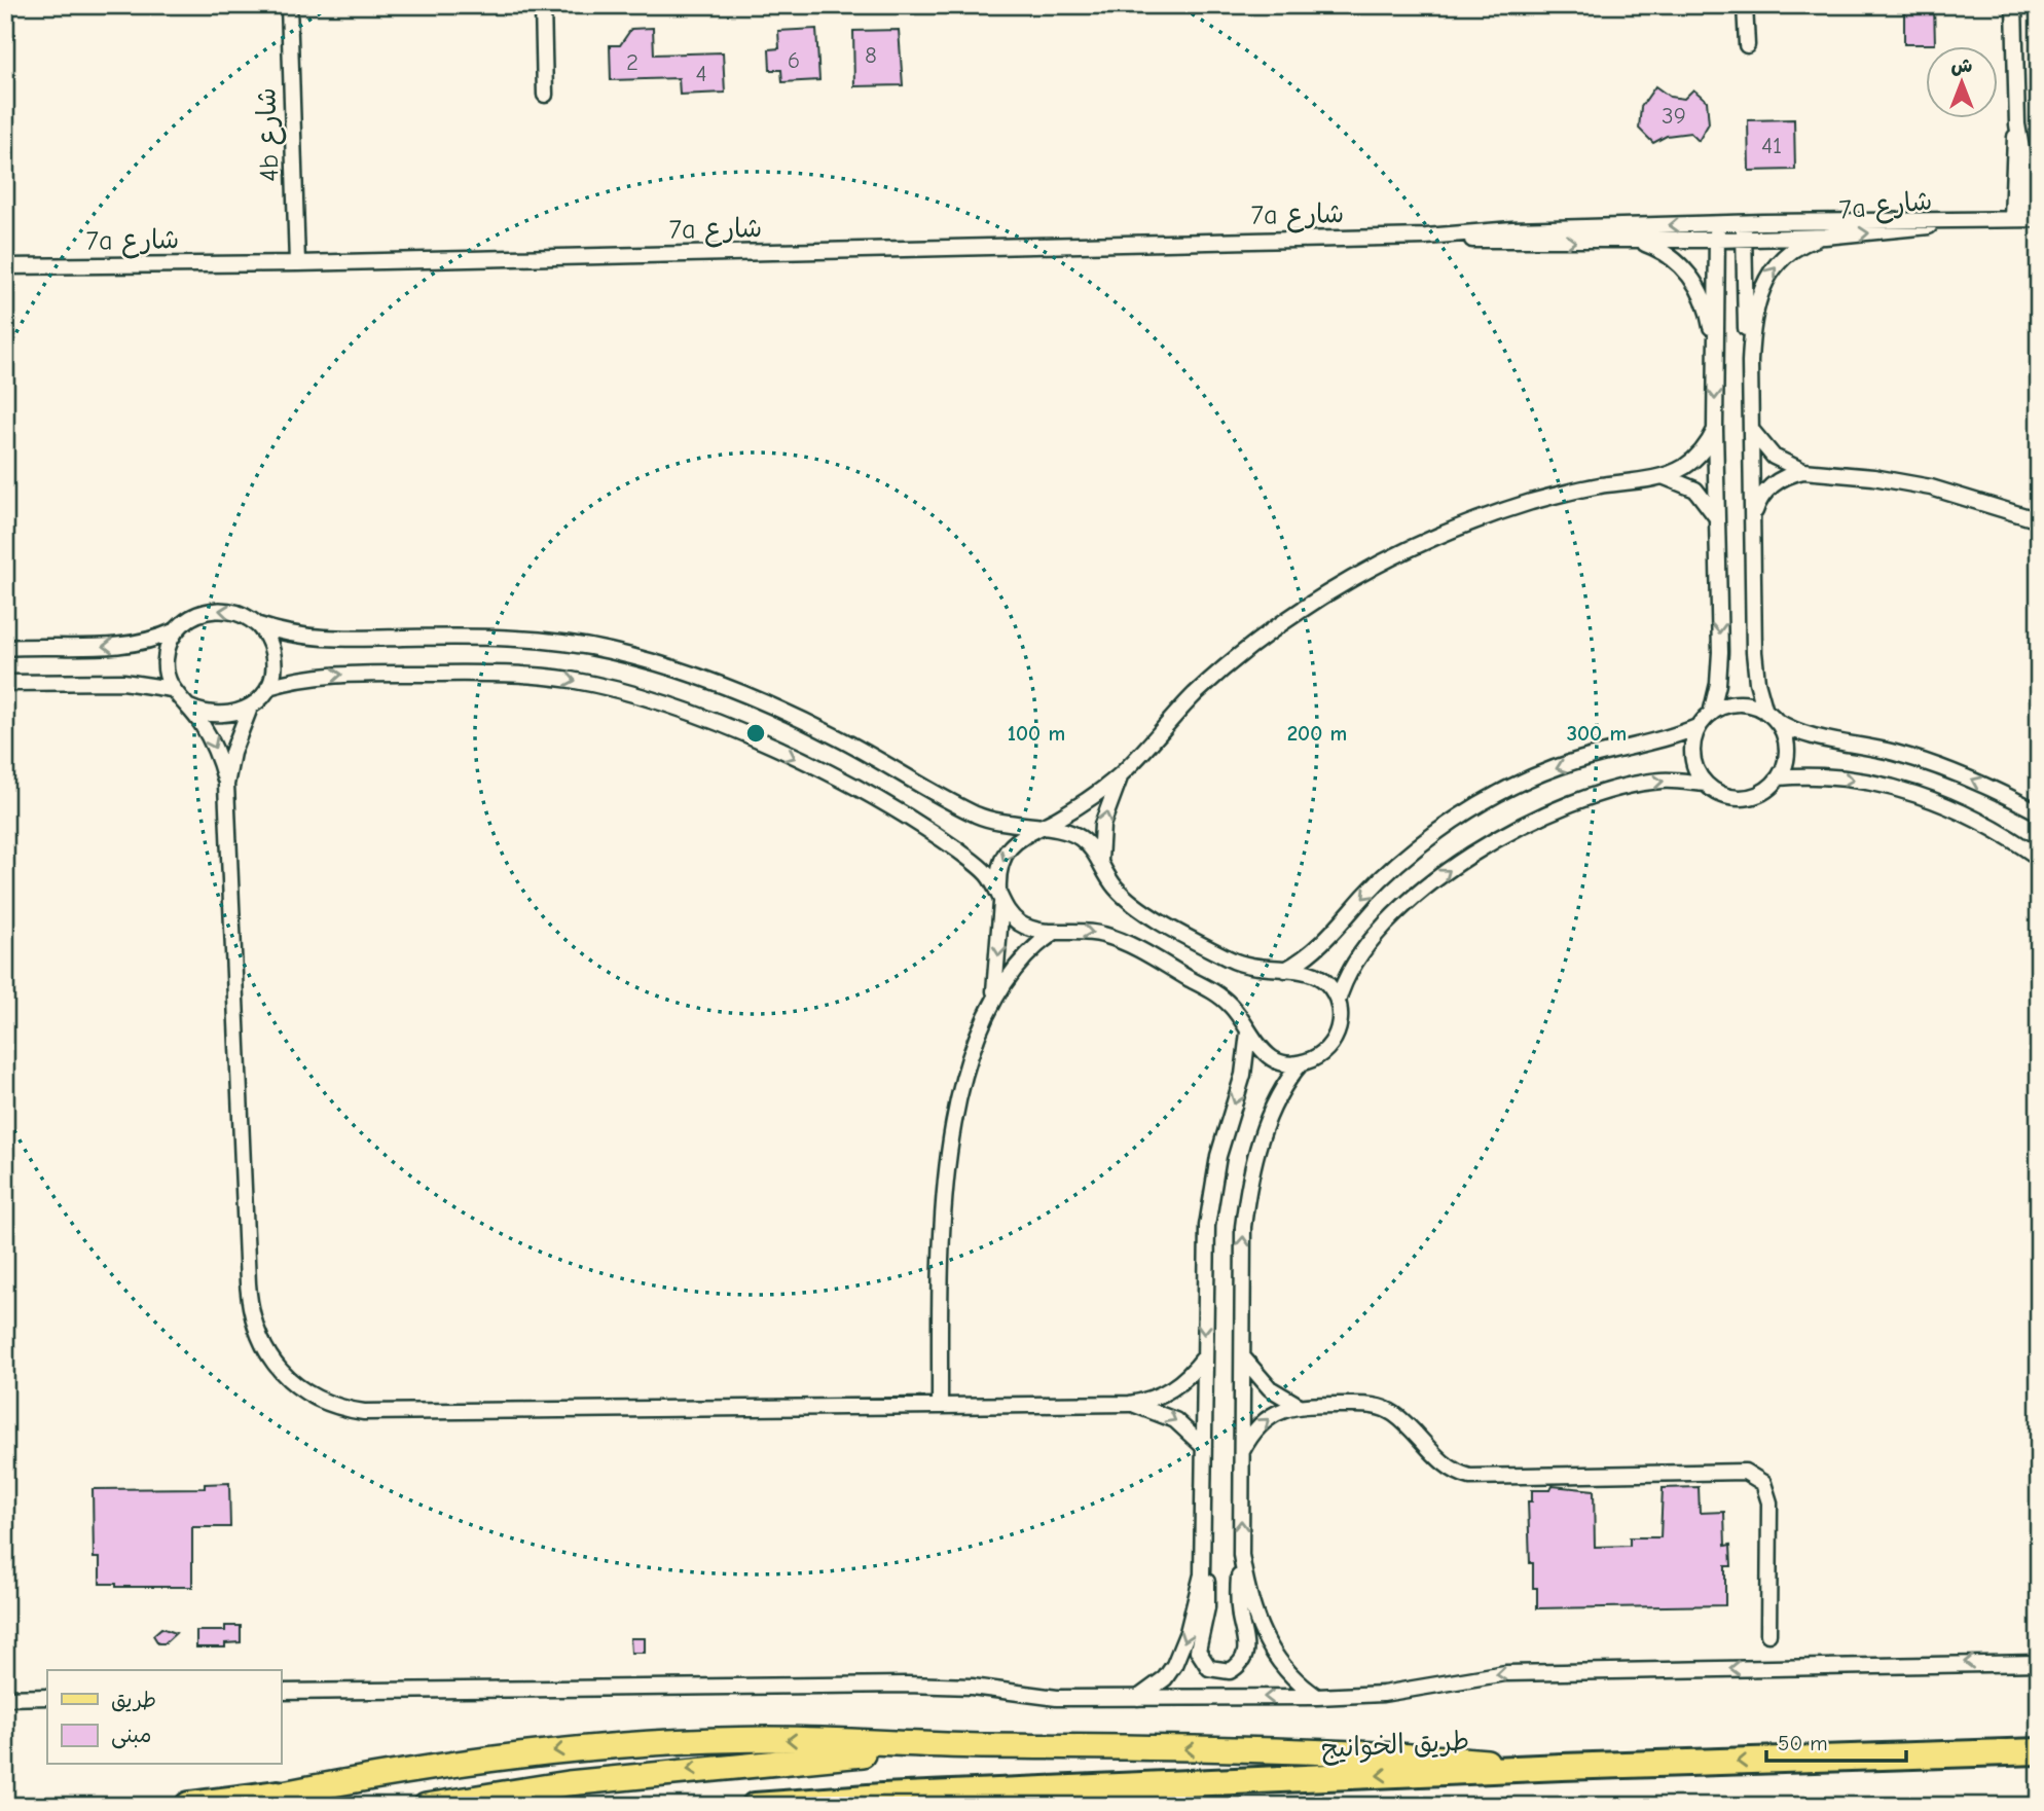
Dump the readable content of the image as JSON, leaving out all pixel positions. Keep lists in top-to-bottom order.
{
  "streets": {
    "highway": ["طريق الخوانيج"],
    "street": ["4b شارع", "7a شارع"]
  },
  "crossings": [
    ["4b شارع", "7a شارع"]
  ],
  "one_way": ["طريق الخوانيج"],
  "house_numbers": [
    "8",
    "6",
    "2",
    "4",
    "39",
    "41"
  ],
  "legend": ["طريق", "مبنى"],
  "scale_bar": "50 m",
  "north": "top",
  "rings": ["100 m", "200 m", "300 m"]
}
